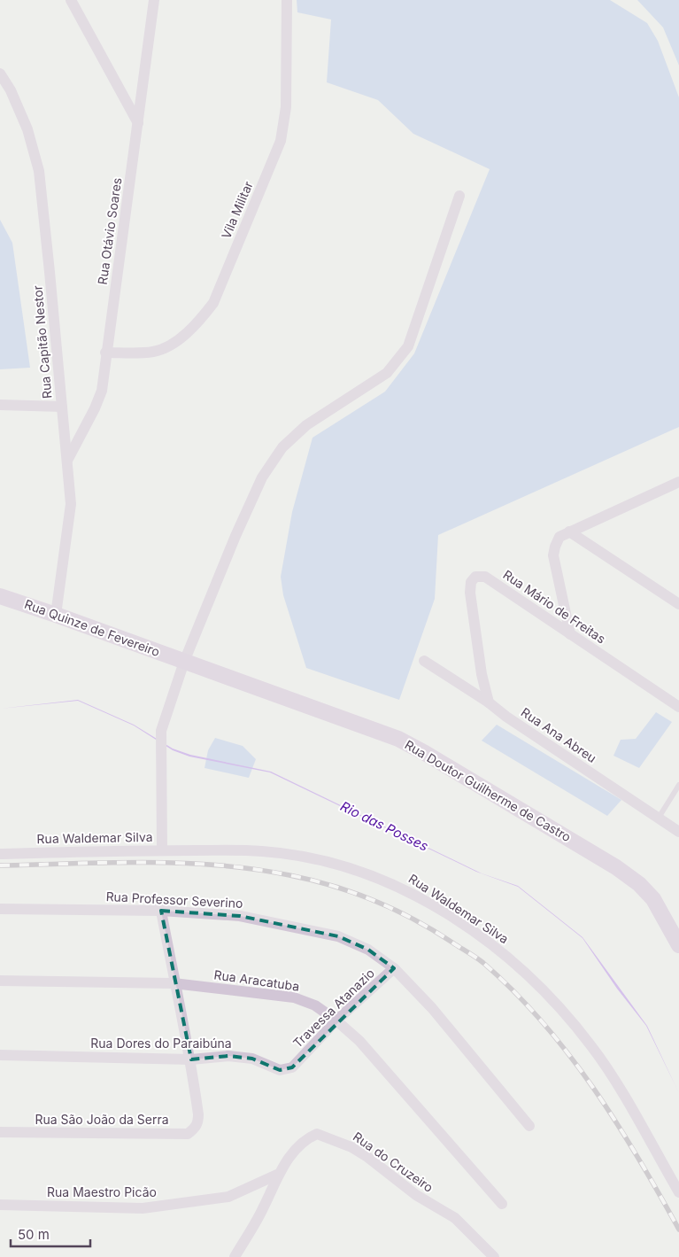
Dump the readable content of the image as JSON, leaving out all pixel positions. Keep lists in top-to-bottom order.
{
  "streets": {
    "main road": ["Rua Quinze de Fevereiro", "Rua Doutor Guilherme de Castro"],
    "street": [
      "Vila Militar",
      "Rua Otávio Soares",
      "Rua Capitão Nestor",
      "Rua Mário de Freitas",
      "Rua Ana Abreu",
      "Rua Waldemar Silva",
      "Rua Professor Severino",
      "Rua Aracatuba",
      "Travessa Atanazio",
      "Rua Dores do Paraibúna",
      "Rua São João da Serra",
      "Rua do Cruzeiro",
      "Rua Maestro Picão"
    ]
  },
  "crossings": [
    ["Vila Militar", "Rua Otávio Soares"],
    ["Rua Otávio Soares", "Rua Capitão Nestor"],
    ["Rua Capitão Nestor", "Rua Quinze de Fevereiro"],
    ["Rua Mário de Freitas", "Rua Ana Abreu"],
    ["Rua Quinze de Fevereiro", "Rua Doutor Guilherme de Castro"],
    ["Rua Professor Severino", "Travessa Atanazio"],
    ["Rua Aracatuba", "Travessa Atanazio"],
    ["Travessa Atanazio", "Rua Dores do Paraibúna"],
    ["Rua Dores do Paraibúna", "Rua São João da Serra"],
    ["Rua do Cruzeiro", "Rua Maestro Picão"]
  ],
  "water": ["Rio das Posses"],
  "scale_bar": "50 m"
}
